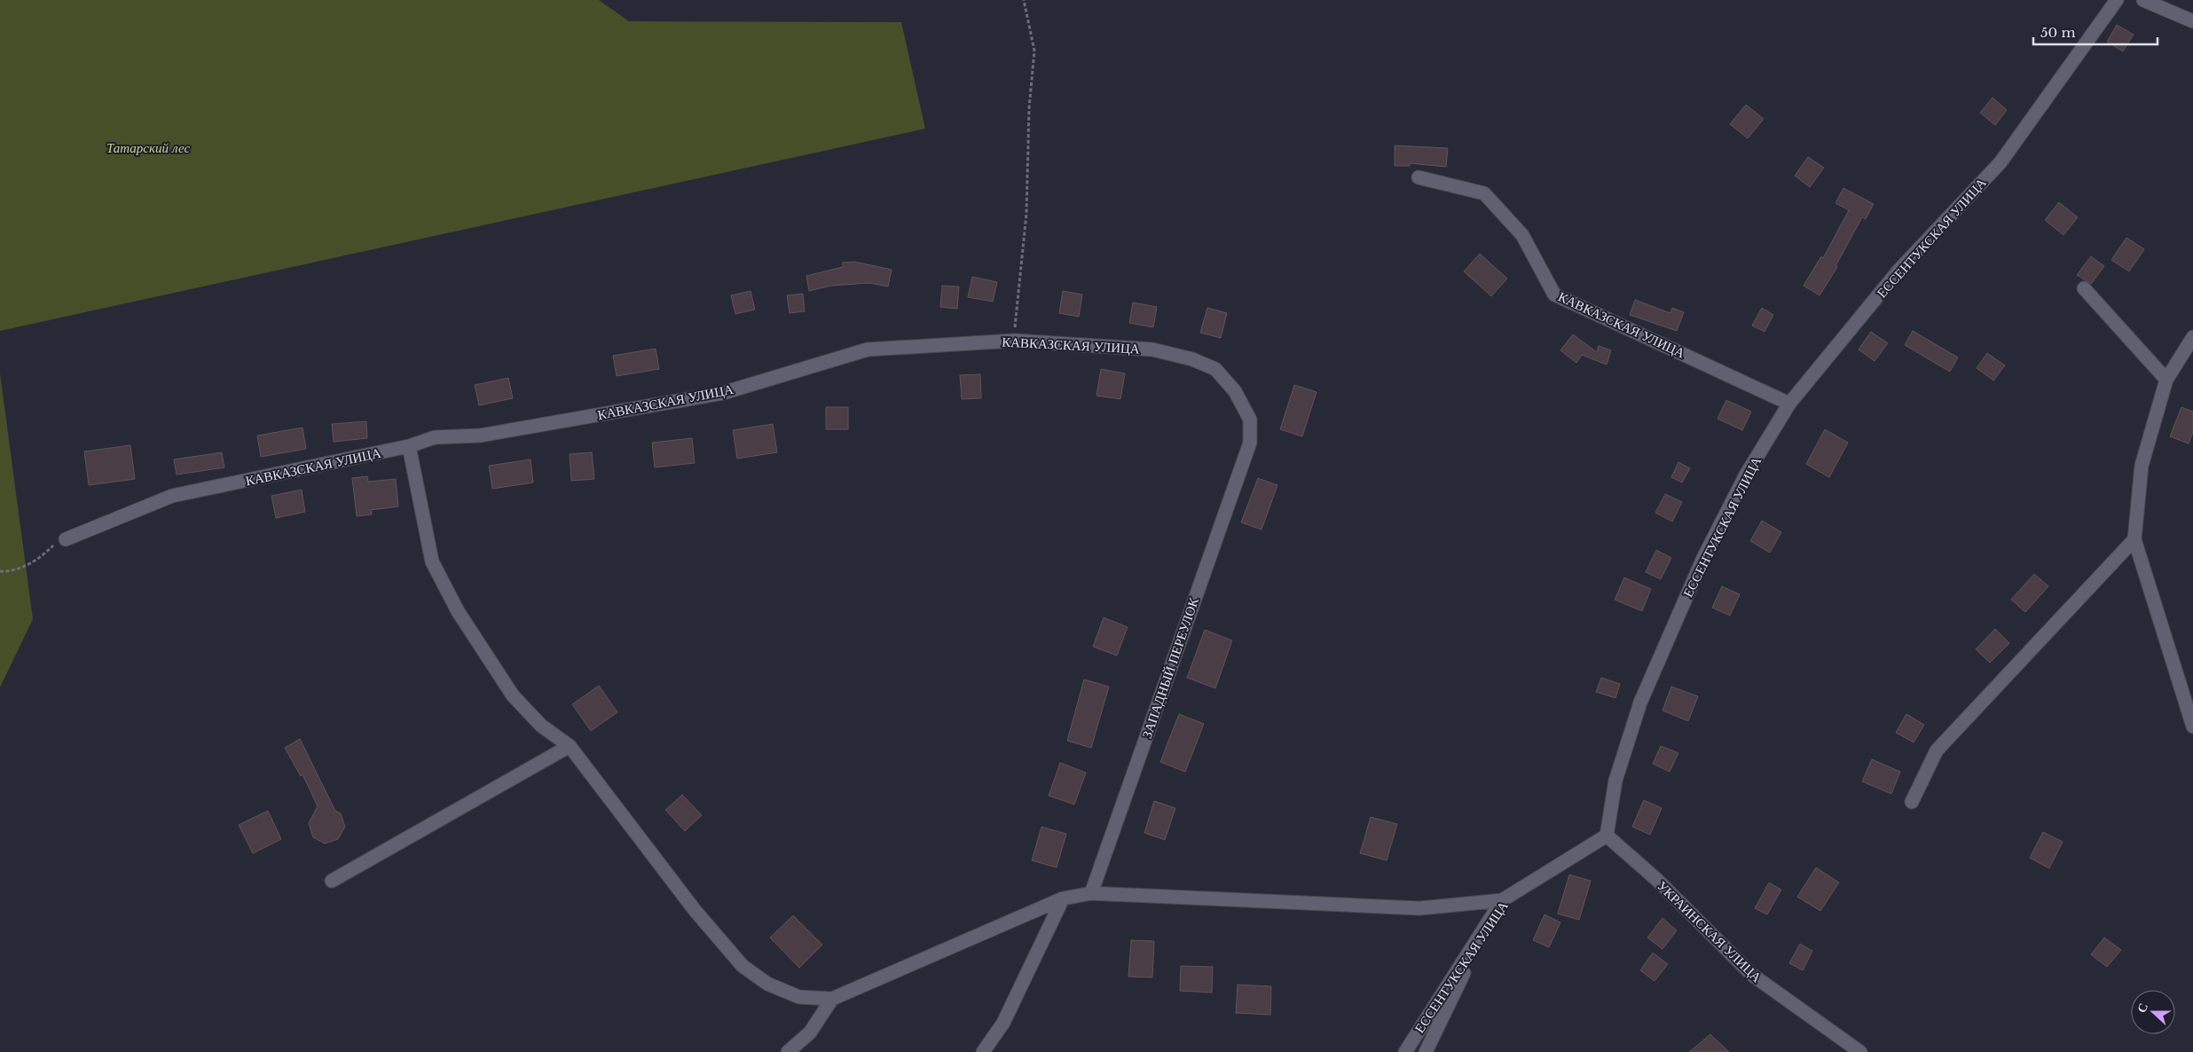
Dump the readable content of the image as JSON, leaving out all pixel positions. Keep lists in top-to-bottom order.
{
  "streets": {
    "street": [
      "ЕССЕНТУКСКАЯ УЛИЦА",
      "КАВКАЗСКАЯ УЛИЦА",
      "ЗАПАДНЫЙ ПЕРЕУЛОК",
      "УКРАИНСКАЯ УЛИЦА"
    ]
  },
  "crossings": [
    ["ЕССЕНТУКСКАЯ УЛИЦА", "КАВКАЗСКАЯ УЛИЦА"],
    ["ЕССЕНТУКСКАЯ УЛИЦА", "УКРАИНСКАЯ УЛИЦА"],
    ["КАВКАЗСКАЯ УЛИЦА", "ЗАПАДНЫЙ ПЕРЕУЛОК"]
  ],
  "parks": ["Татарский лес"],
  "scale_bar": "50 m",
  "north": "left"
}
